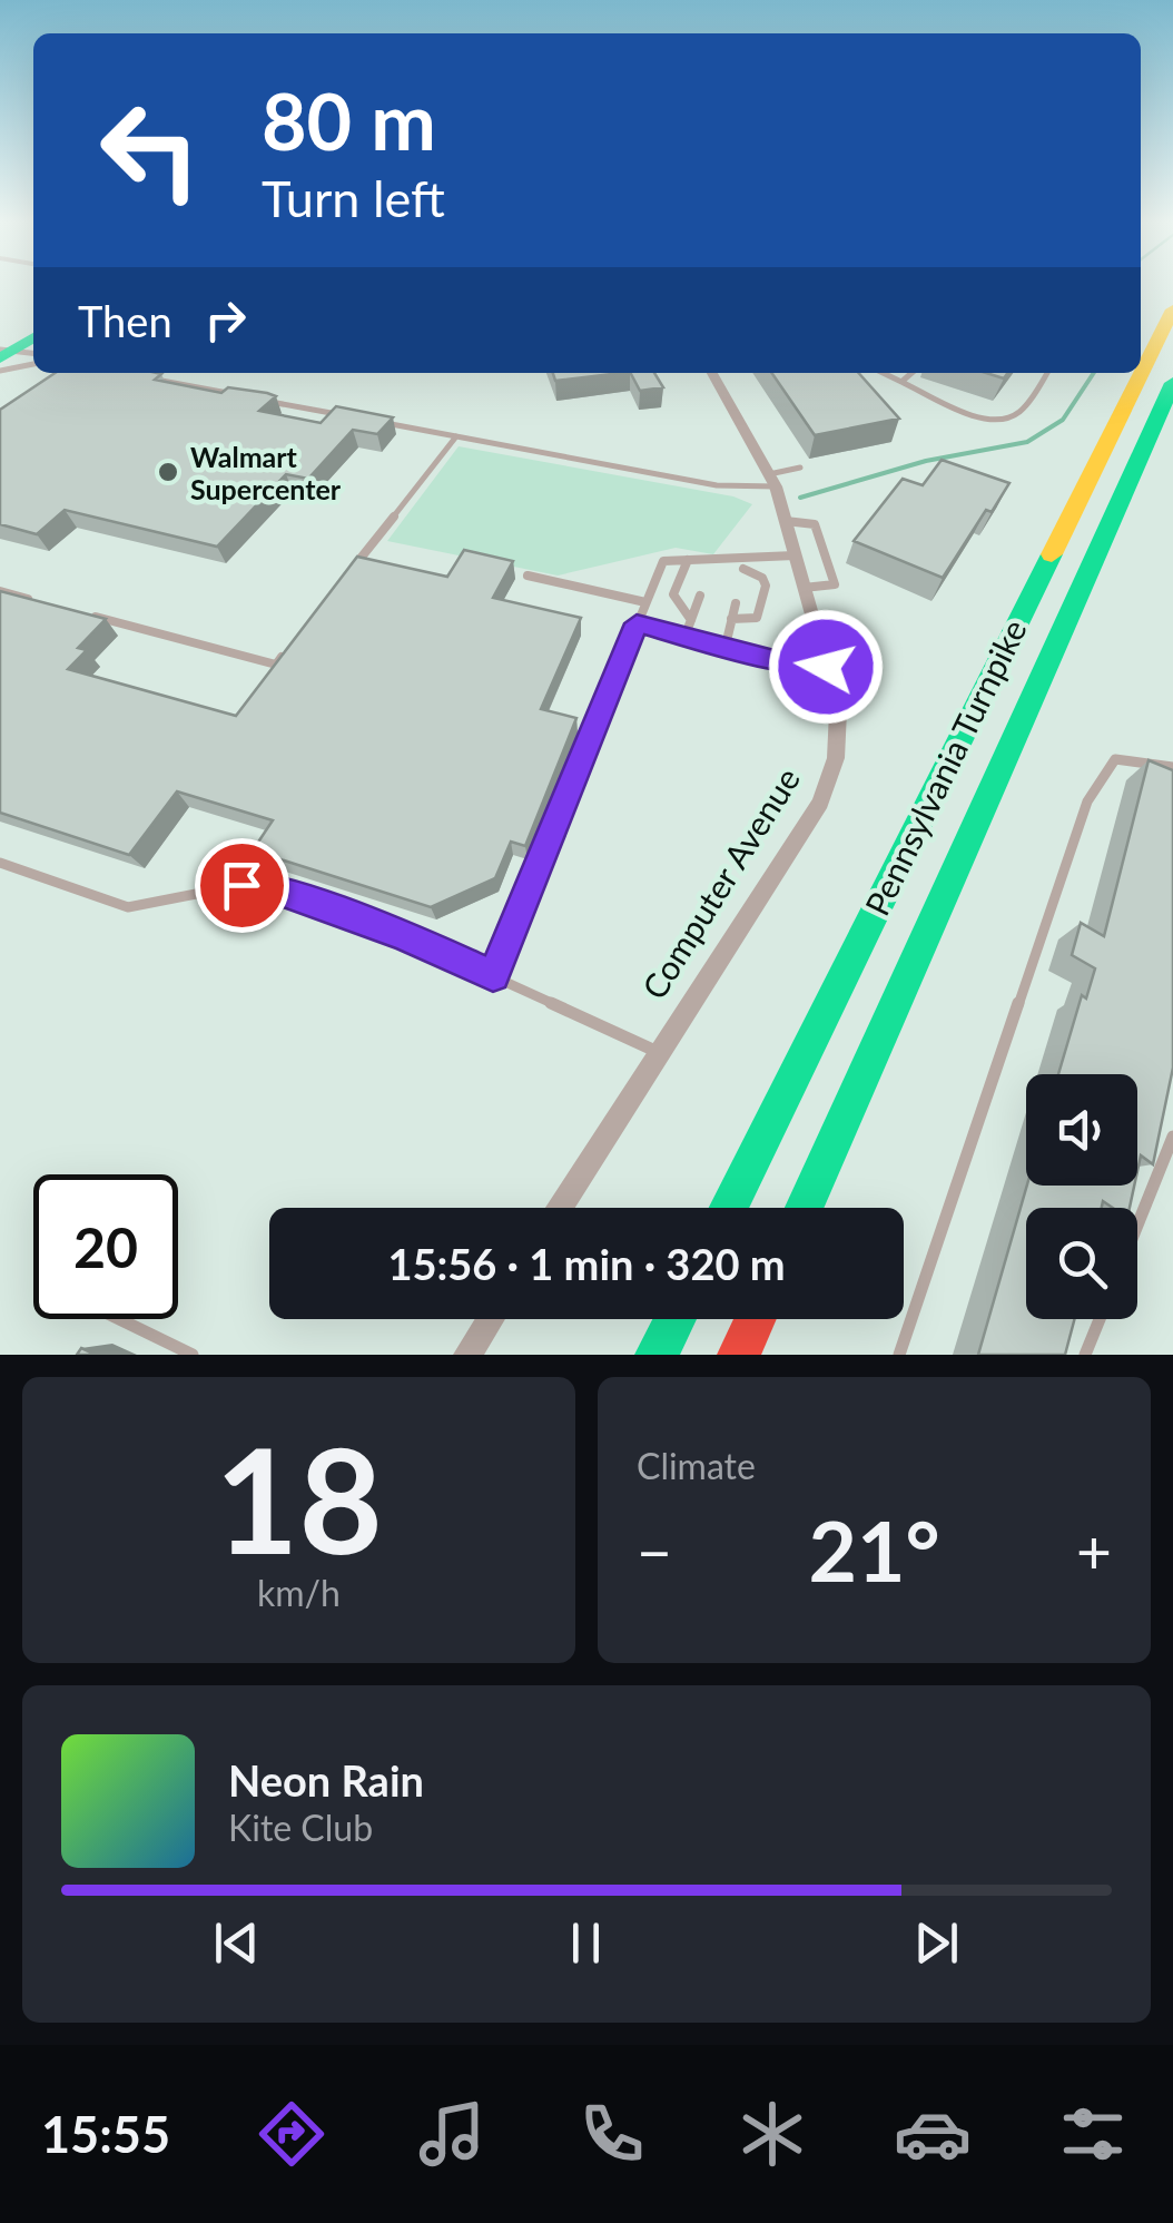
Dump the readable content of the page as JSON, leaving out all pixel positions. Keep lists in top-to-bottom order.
{
  "streets": {
    "main road": ["Pennsylvania Turnpike"],
    "street": ["Computer Avenue"]
  },
  "places": ["Walmart Supercenter"],
  "page": {
    "turn": ["80 m", "Turn left"],
    "then": "Then",
    "limit": "20",
    "trip": "15:56 · 1 min · 320 m",
    "tile": [
      ["18", "km/h"],
      "Climate"
    ],
    "heat": ["−", "21°", "+"],
    "song": ["Neon Rain", "Kite Club"],
    "tabs": "15:55"
  }
}
